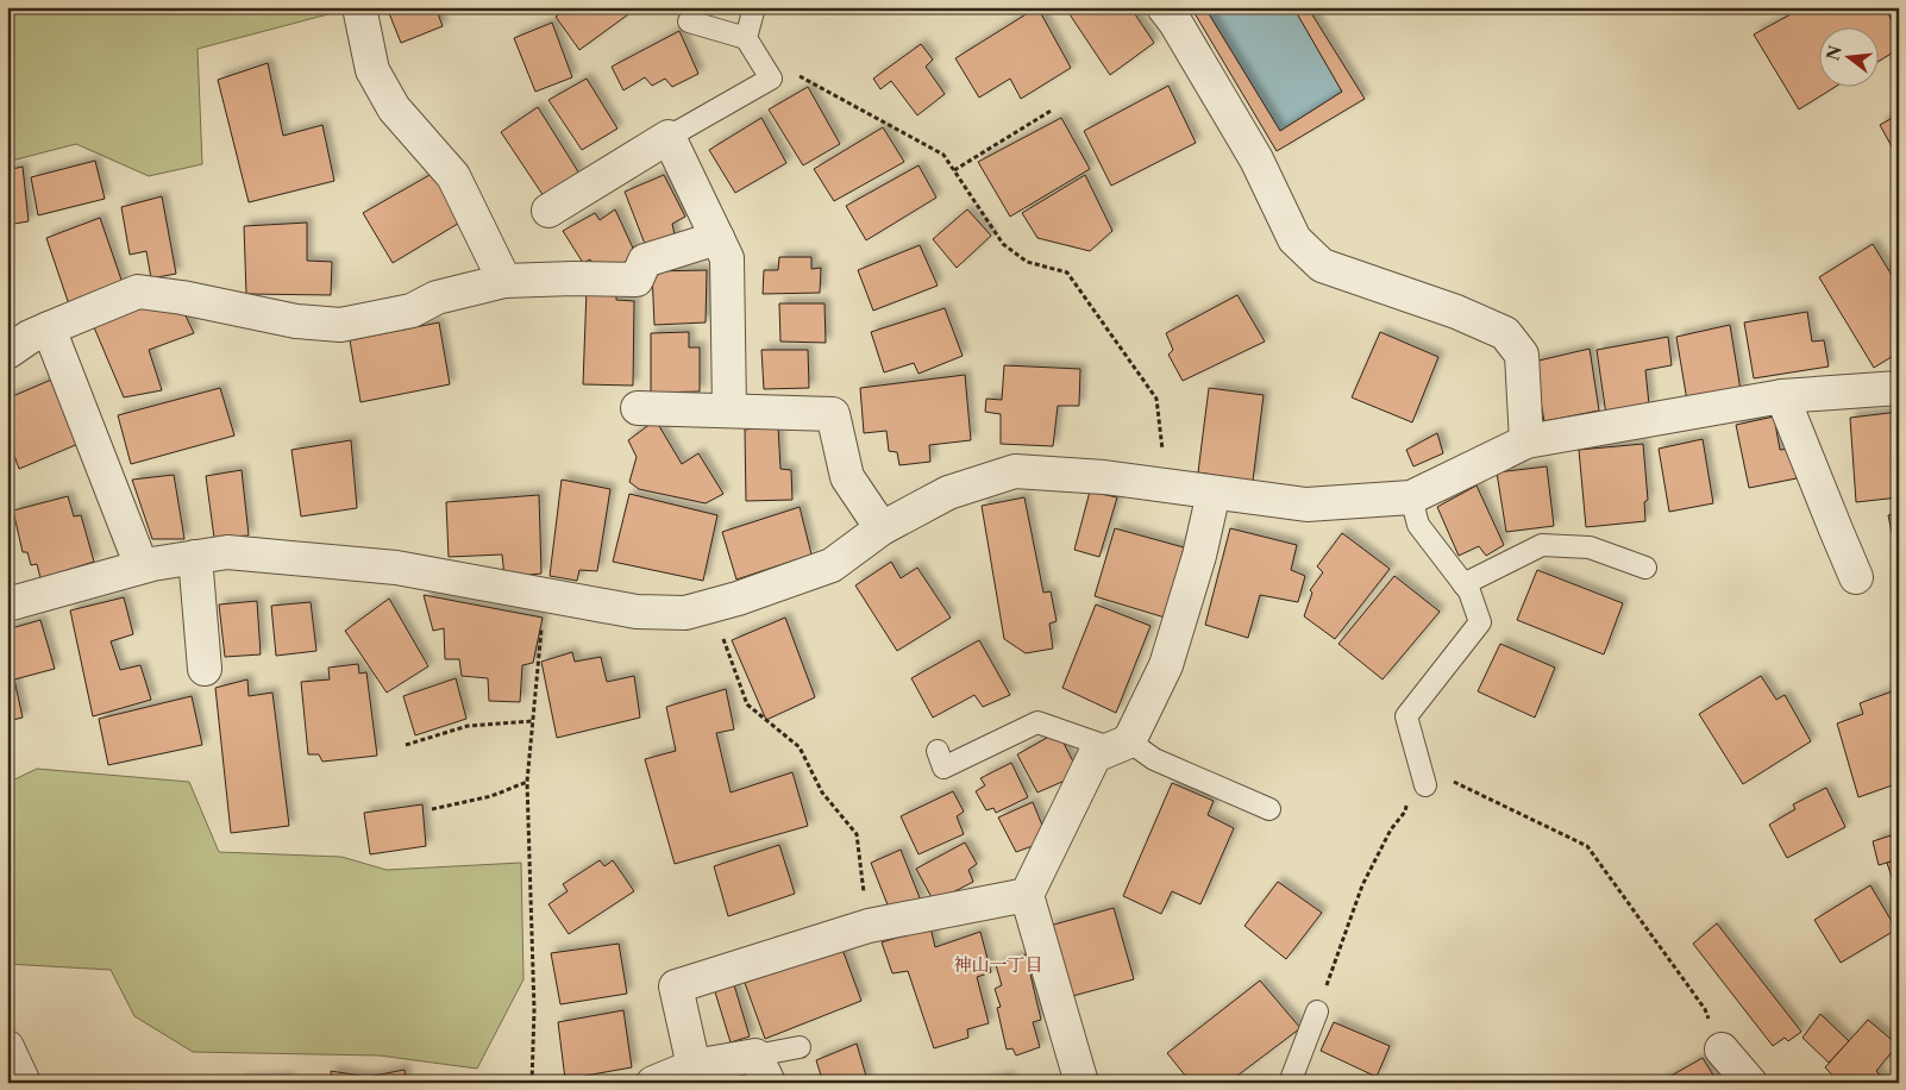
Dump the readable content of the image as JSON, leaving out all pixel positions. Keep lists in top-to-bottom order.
{
  "districts": ["神山一丁目"],
  "north": "left"
}
